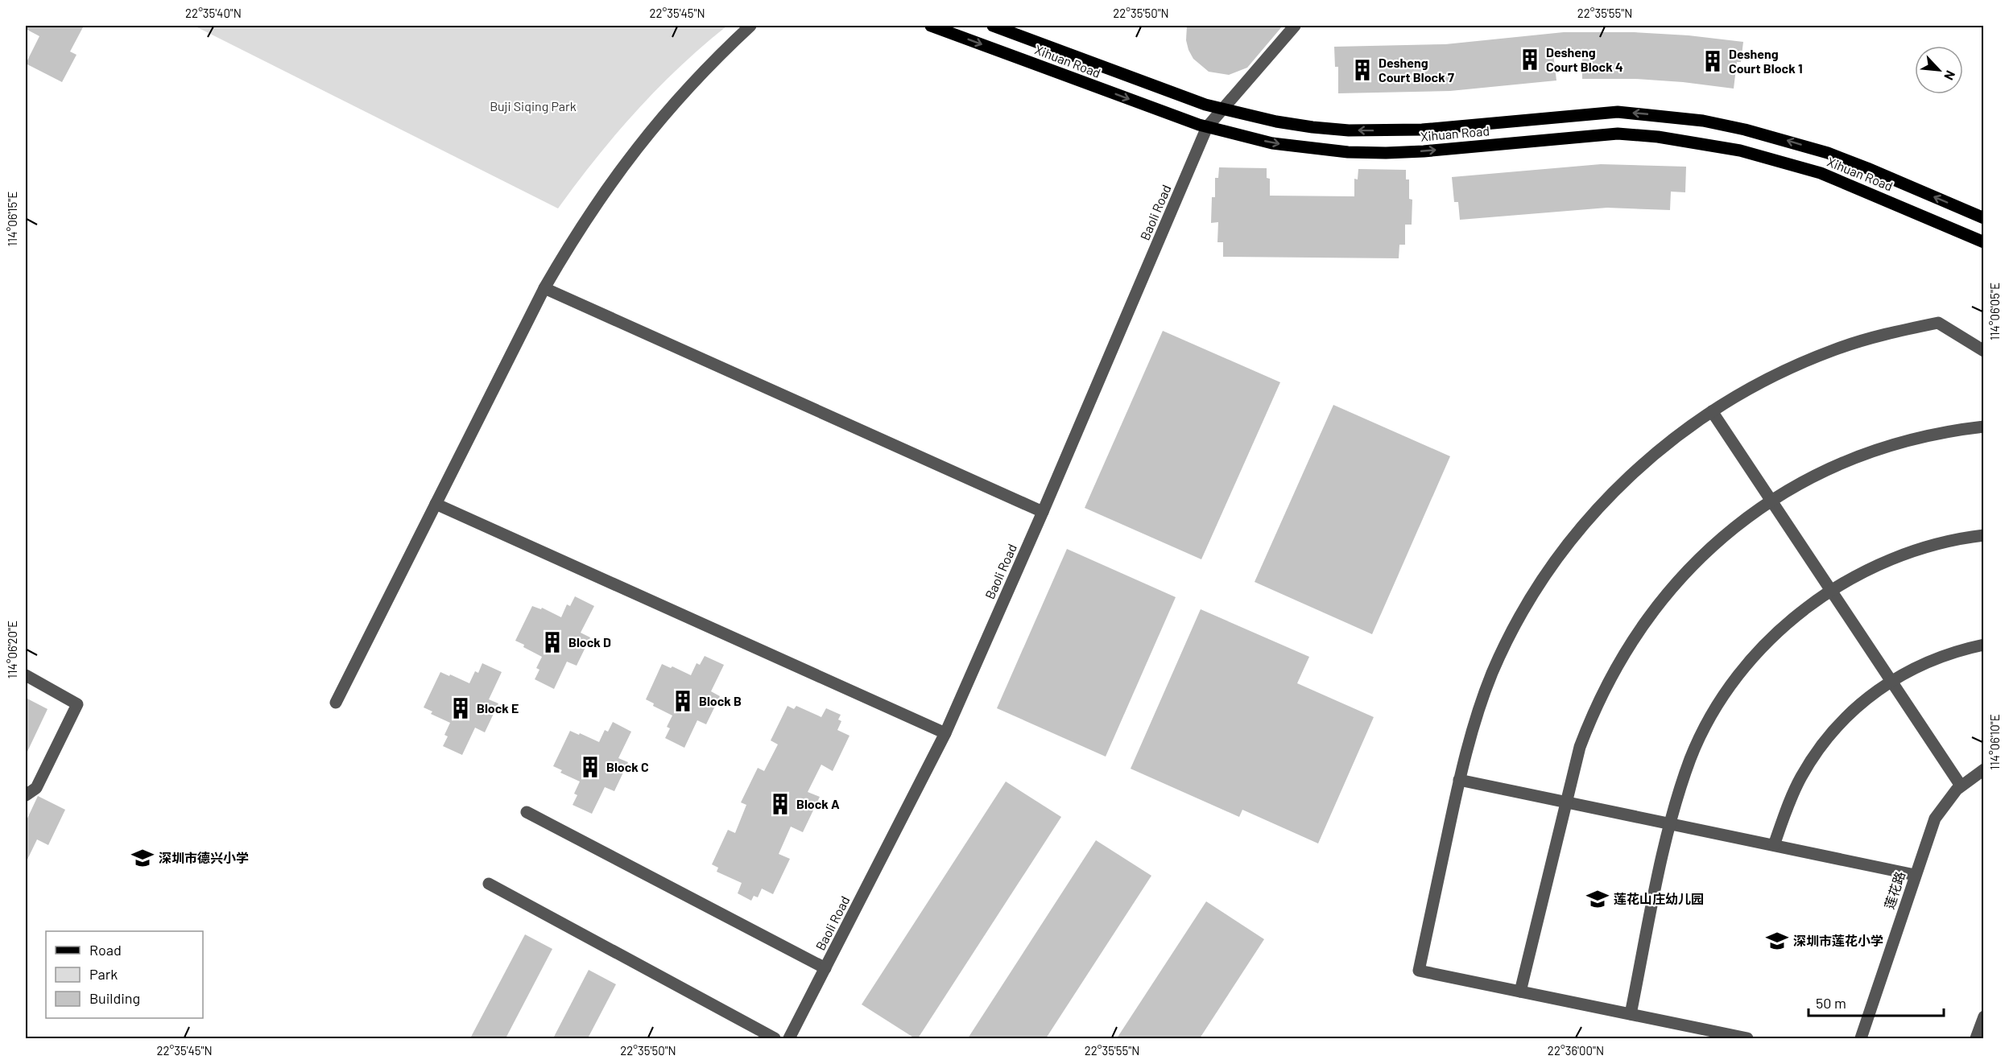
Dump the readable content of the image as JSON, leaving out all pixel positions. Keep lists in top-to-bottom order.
{
  "streets": {
    "main road": ["Xihuan Road"],
    "street": ["Baoli Road", "莲花路"]
  },
  "crossings": [
    ["Xihuan Road", "Baoli Road"]
  ],
  "parks": ["Buji Siqing Park"],
  "places": {
    "building": [
      "Desheng Court Block 4",
      "Desheng Court Block 1",
      "Desheng Court Block 7",
      "Block D",
      "Block B",
      "Block E",
      "Block C",
      "Block A"
    ],
    "school or university": ["深圳市德兴小学", "莲花山庄幼儿园", "深圳市莲花小学"]
  },
  "legend": ["Road", "Park", "Building"],
  "scale_bar": "50 m",
  "north": "bottom right",
  "coordinates": [
    "22°35'40\"N",
    "22°35'45\"N",
    "22°35'50\"N",
    "22°35'55\"N",
    "114°06'15\"E",
    "114°06'05\"E",
    "114°06'20\"E",
    "114°06'10\"E",
    "22°36'00\"N"
  ]
}
